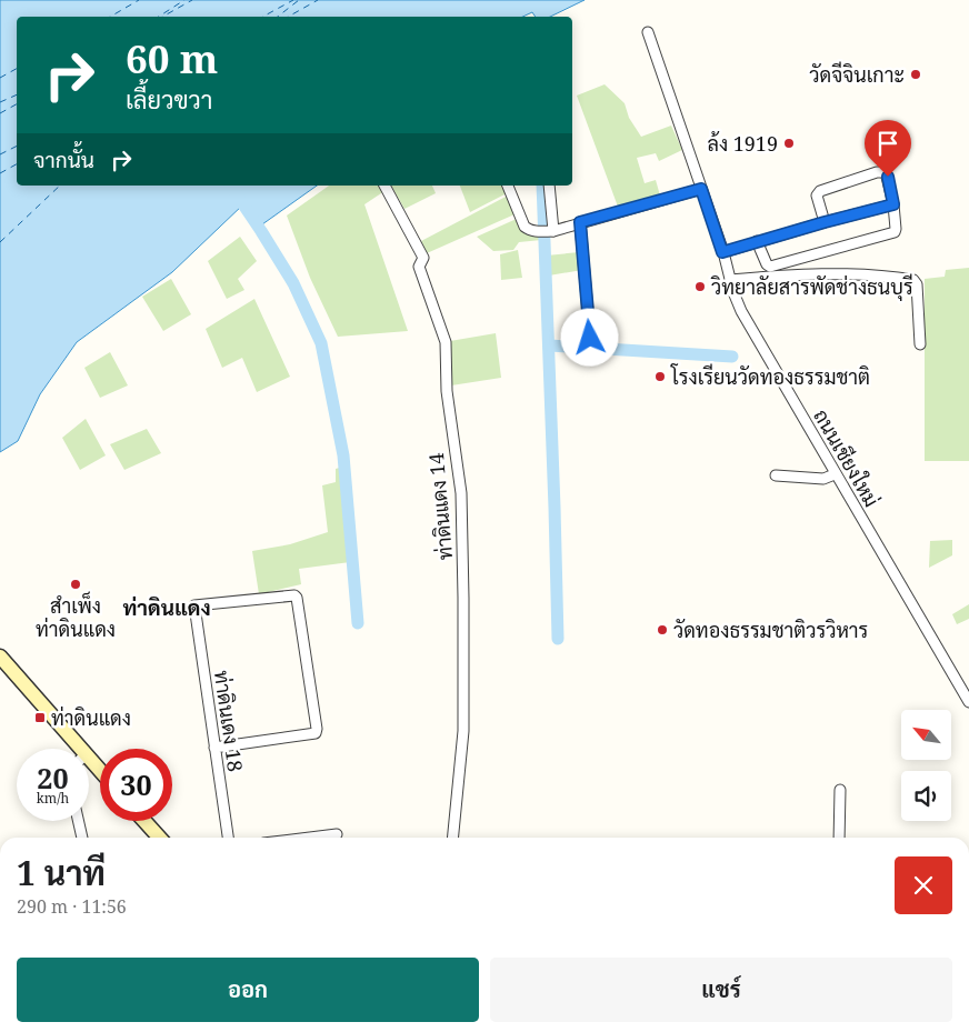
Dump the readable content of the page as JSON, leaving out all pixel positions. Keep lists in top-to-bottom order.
{
  "streets": {
    "street": ["ถนนเชียงใหม่", "ท่าดินแดง 14", "ท่าดินเดง 18"]
  },
  "districts": ["ท่าดินแดง"],
  "places": {
    "other": [
      "วัดจีจินเกาะ",
      "ล้ง 1919",
      "วิทยาลัยสารพัดช่างธนบุรี",
      "โรงเรียนวัดทองธรรมชาติ",
      "สำเพ็ง ท่าดินแดง",
      "วัดทองธรรมชาติวรวิหาร"
    ],
    "transit": ["ท่าดินแดง"]
  },
  "north": "top left",
  "page": {
    "turn": ["60 m", "เลี้ยวขวา"],
    "then": "จากนั้น",
    "speed": "20 km/h",
    "limit": "30",
    "heading": ["1 นาที", "290 m · 11:56"],
    "buttons": ["ออก", "แชร์"]
  }
}
